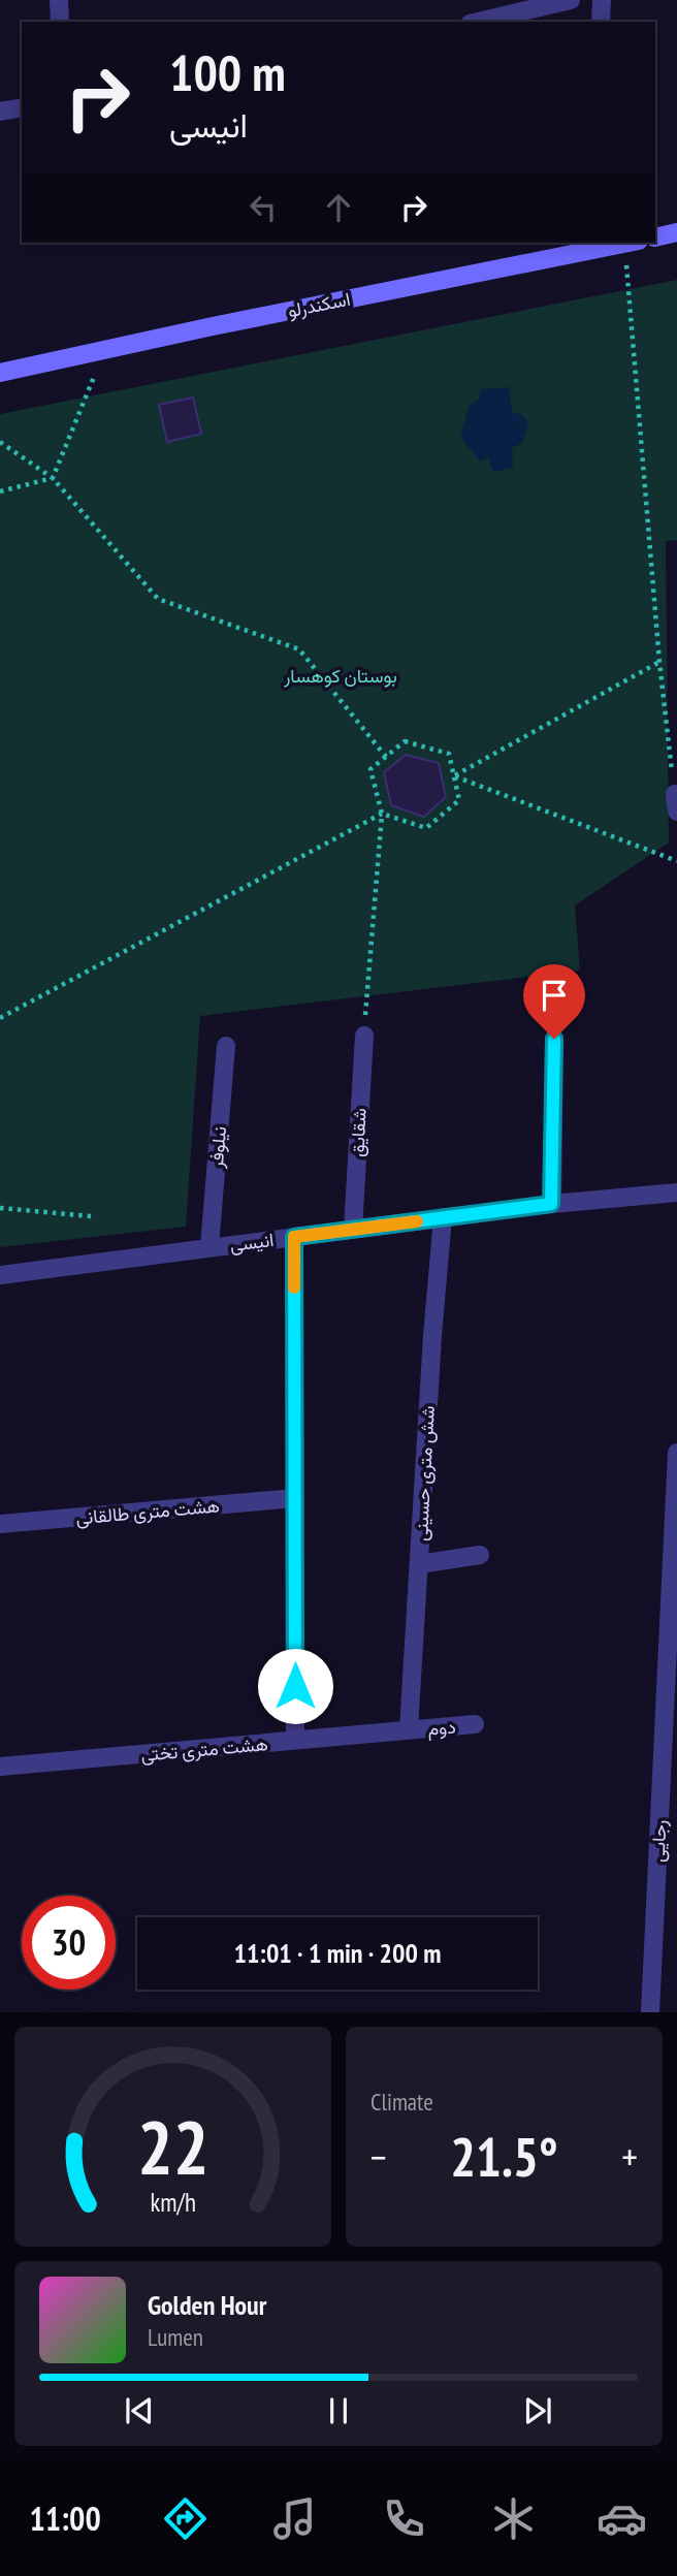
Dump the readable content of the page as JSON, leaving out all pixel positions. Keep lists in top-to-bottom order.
{
  "streets": {
    "main road": ["اسکندرلو"],
    "street": [
      "شقایق",
      "نیلوفر",
      "انیسی",
      "شش متری حسینی",
      "هشت متری طالقانی",
      "دوم",
      "هشت متری تختی",
      "رجایی"
    ]
  },
  "crossings": [
    ["شقایق", "انیسی"],
    ["نیلوفر", "انیسی"],
    ["انیسی", "شش متری حسینی"],
    ["شش متری حسینی", "دوم"],
    ["شش متری حسینی", "هشت متری تختی"],
    ["دوم", "هشت متری تختی"]
  ],
  "parks": ["بوستان کوهسار"],
  "page": {
    "turn": ["100 m", "انیسی"],
    "limit": "30",
    "trip": "11:01 · 1 min · 200 m",
    "tile": "Climate",
    "heat": ["−", "21.5°", "+"],
    "song": ["Golden Hour", "Lumen"],
    "tabs": "11:00",
    "gauge": ["22", "km/h"]
  }
}
